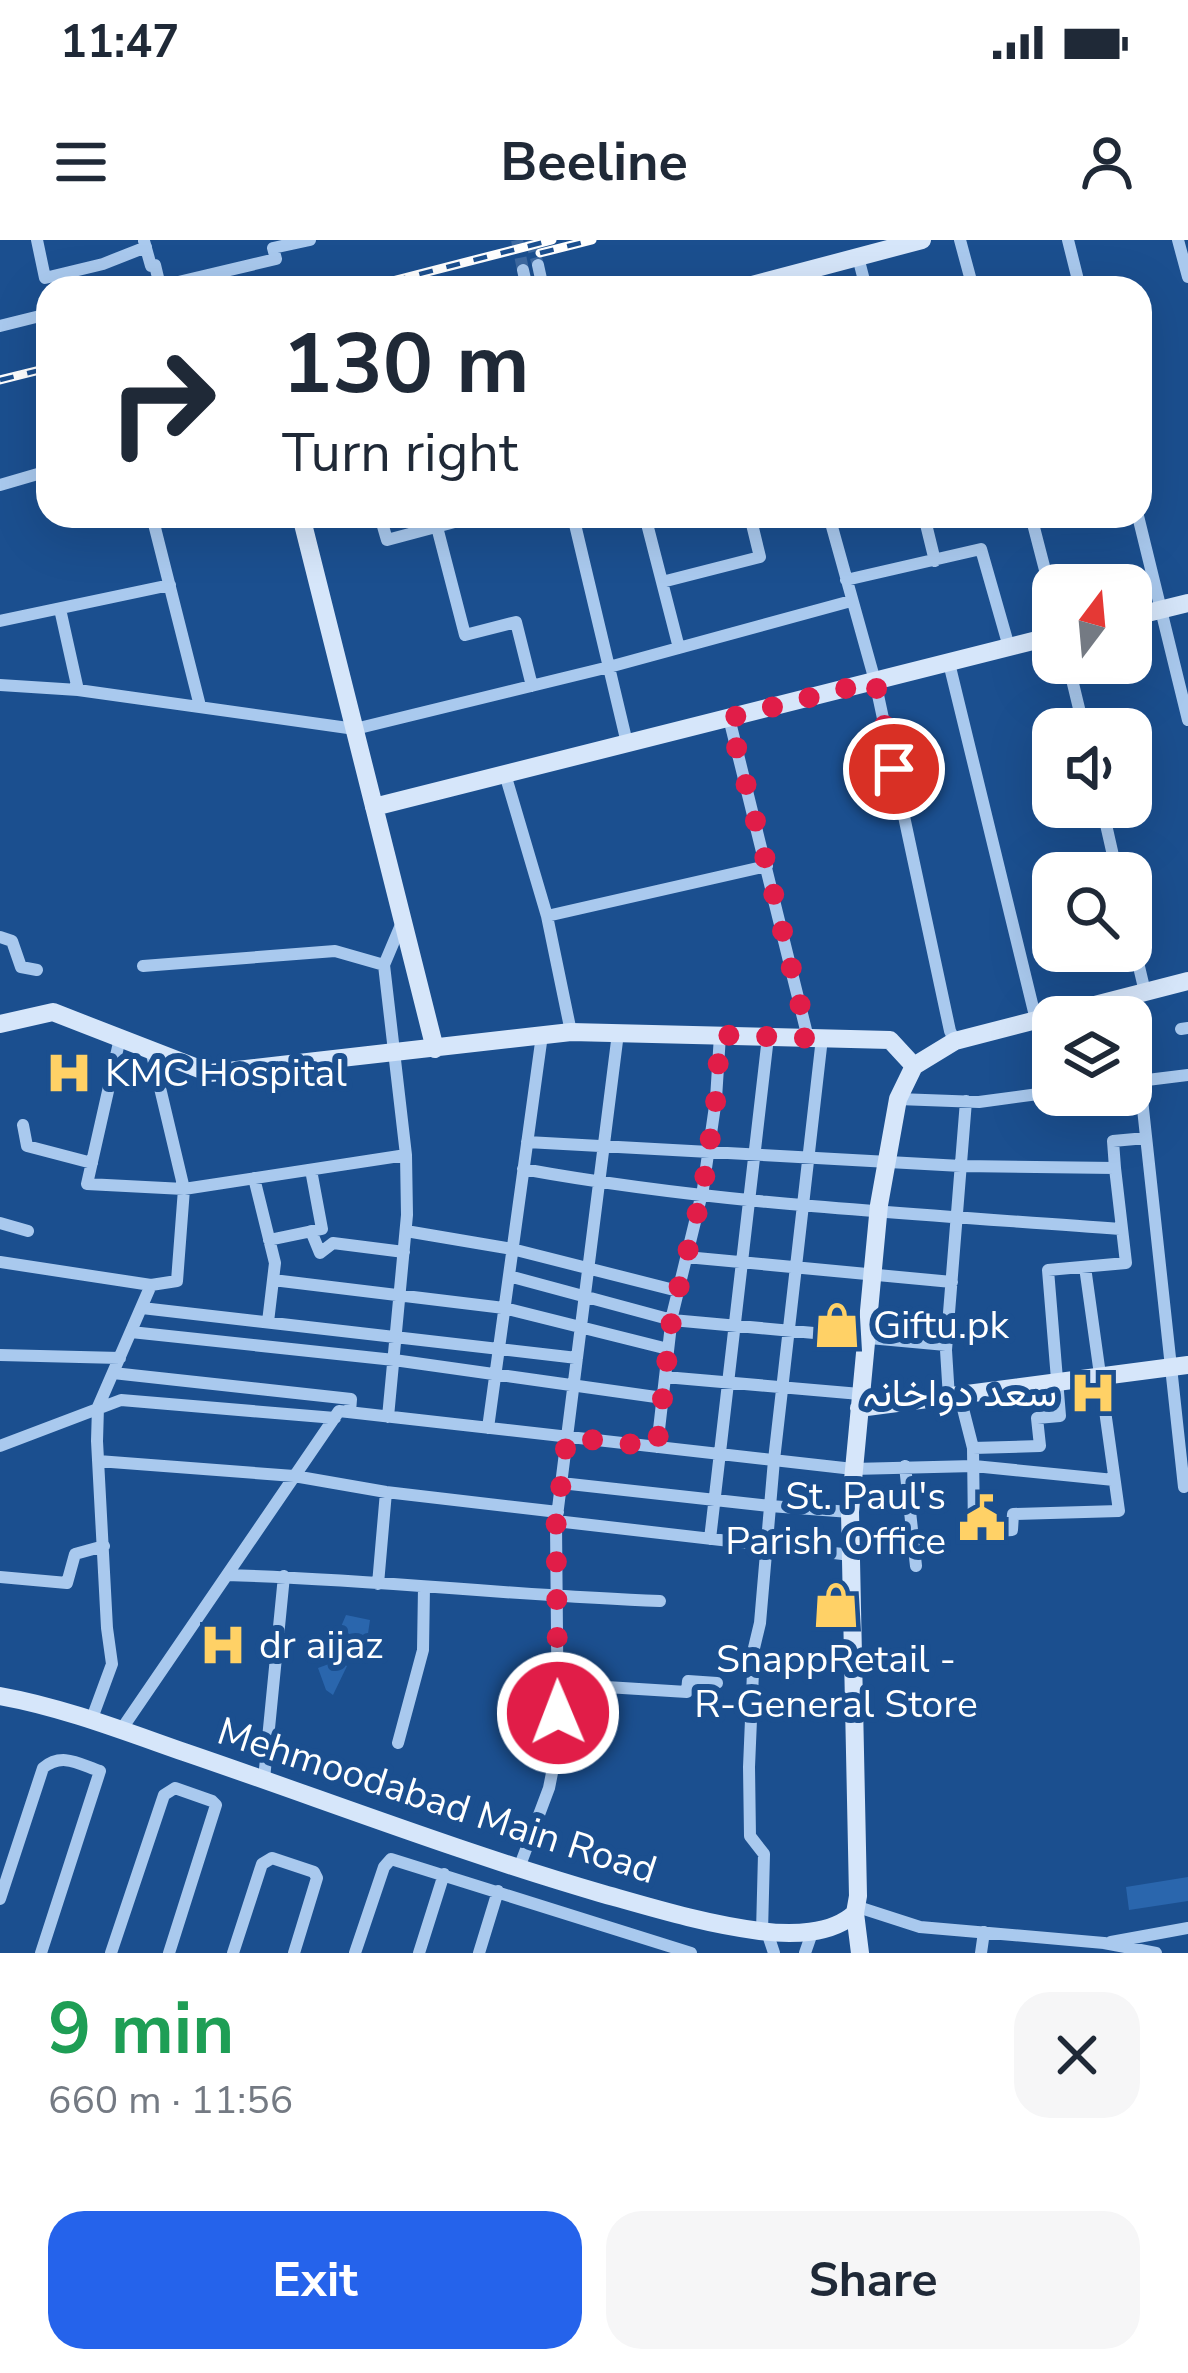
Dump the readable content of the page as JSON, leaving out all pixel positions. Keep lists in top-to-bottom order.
{
  "streets": {
    "street": ["Mehmoodabad Main Road"]
  },
  "places": {
    "hospital": ["KMC Hospital", "سعد دواخانہ", "dr aijaz"],
    "shop": ["Giftu.pk", "SnappRetail - R-General Store"],
    "public building": ["St. Paul's Parish Office"]
  },
  "north": "top",
  "page": {
    "status": "11:47",
    "header": "Beeline",
    "turn": ["130 m", "Turn right"],
    "heading": ["9 min", "660 m · 11:56"],
    "buttons": ["Exit", "Share"]
  }
}
